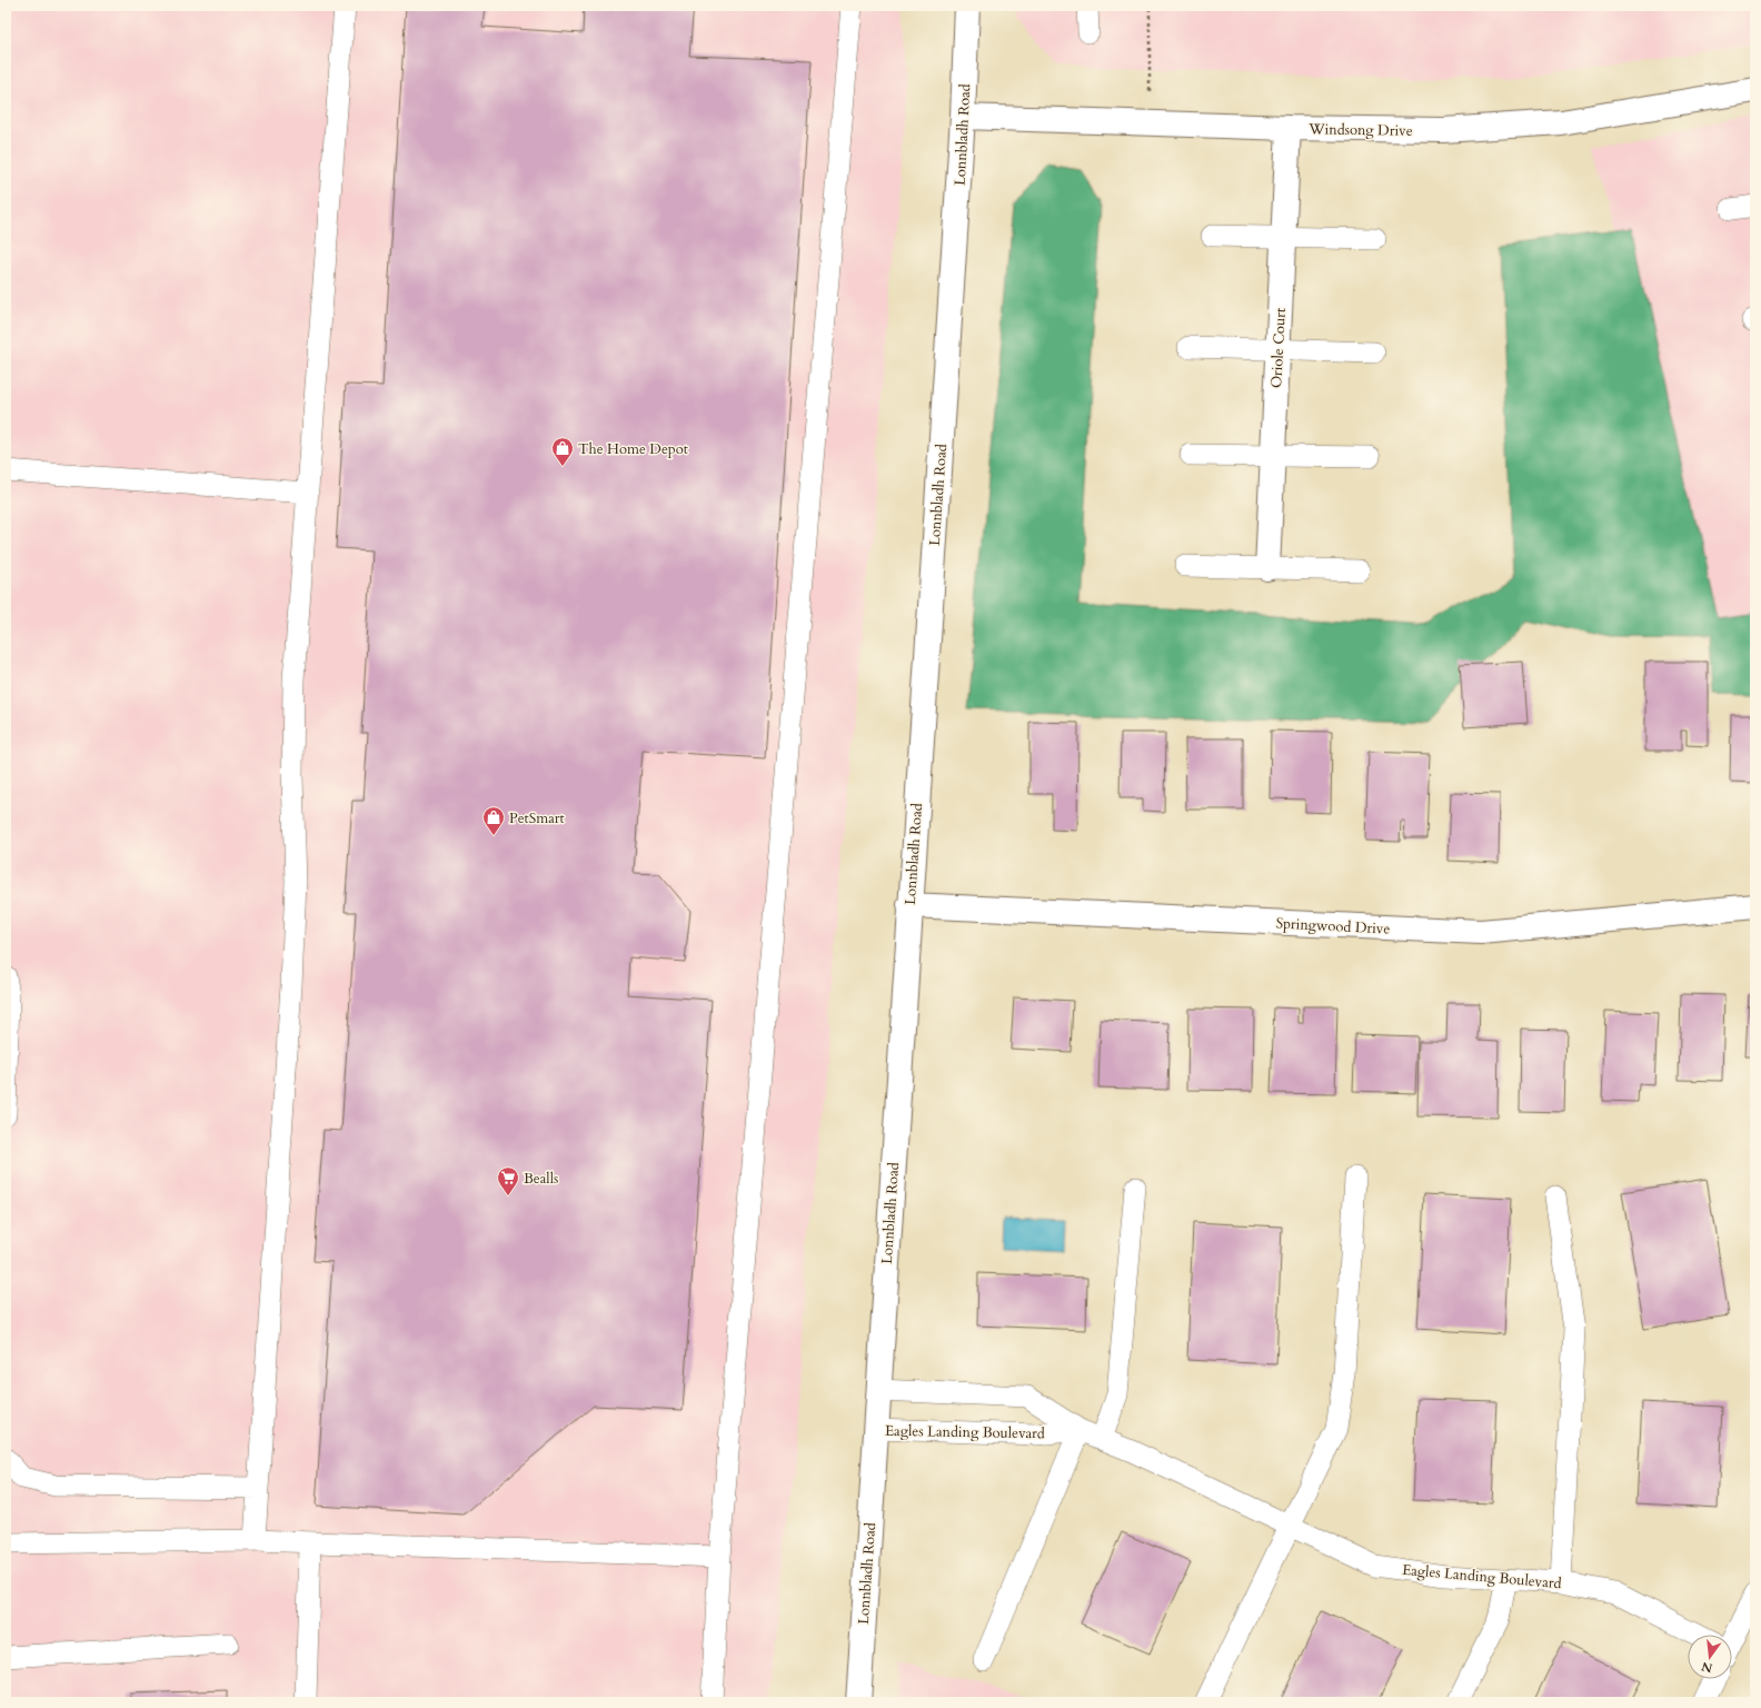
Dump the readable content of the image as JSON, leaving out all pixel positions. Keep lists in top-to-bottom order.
{
  "streets": {
    "street": [
      "Windsong Drive",
      "Lonnbladh Road",
      "Oriole Court",
      "Springwood Drive"
    ],
    "lane": ["Eagles Landing Boulevard"]
  },
  "crossings": [
    ["Windsong Drive", "Lonnbladh Road"],
    ["Windsong Drive", "Oriole Court"],
    ["Lonnbladh Road", "Springwood Drive"],
    ["Lonnbladh Road", "Eagles Landing Boulevard"]
  ],
  "places": {
    "shop": ["The Home Depot", "PetSmart"],
    "supermarket": ["Bealls"]
  },
  "north": "bottom"
}
